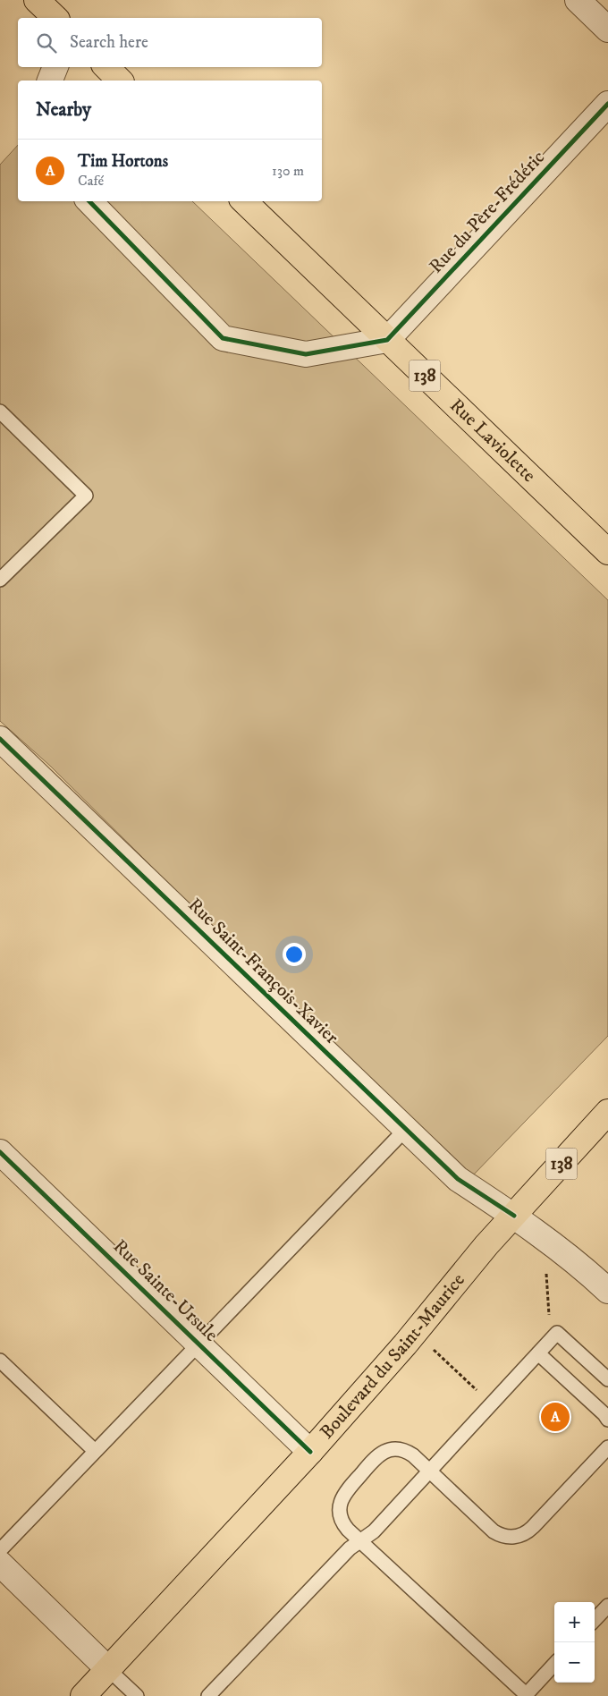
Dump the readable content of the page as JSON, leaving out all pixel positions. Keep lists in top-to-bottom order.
{
  "streets": {
    "main road": ["138", "Rue Laviolette", "Boulevard du Saint-Maurice"],
    "street": ["Rue du Père-Frédéric", "Rue Saint-François-Xavier", "Rue Sainte-Ursule"]
  },
  "crossings": [
    ["Rue du Père-Frédéric", "Rue Laviolette"],
    ["Rue Saint-François-Xavier", "Boulevard du Saint-Maurice"],
    ["Rue Sainte-Ursule", "Boulevard du Saint-Maurice"]
  ],
  "page": {
    "search": "Search here",
    "heading": "Nearby",
    "list": [
      {
        "mark": "A",
        "name": "Tim Hortons",
        "note": "Café",
        "value": "130 m"
      }
    ],
    "pins": "A",
    "map_buttons": ["+", "−"]
  }
}
